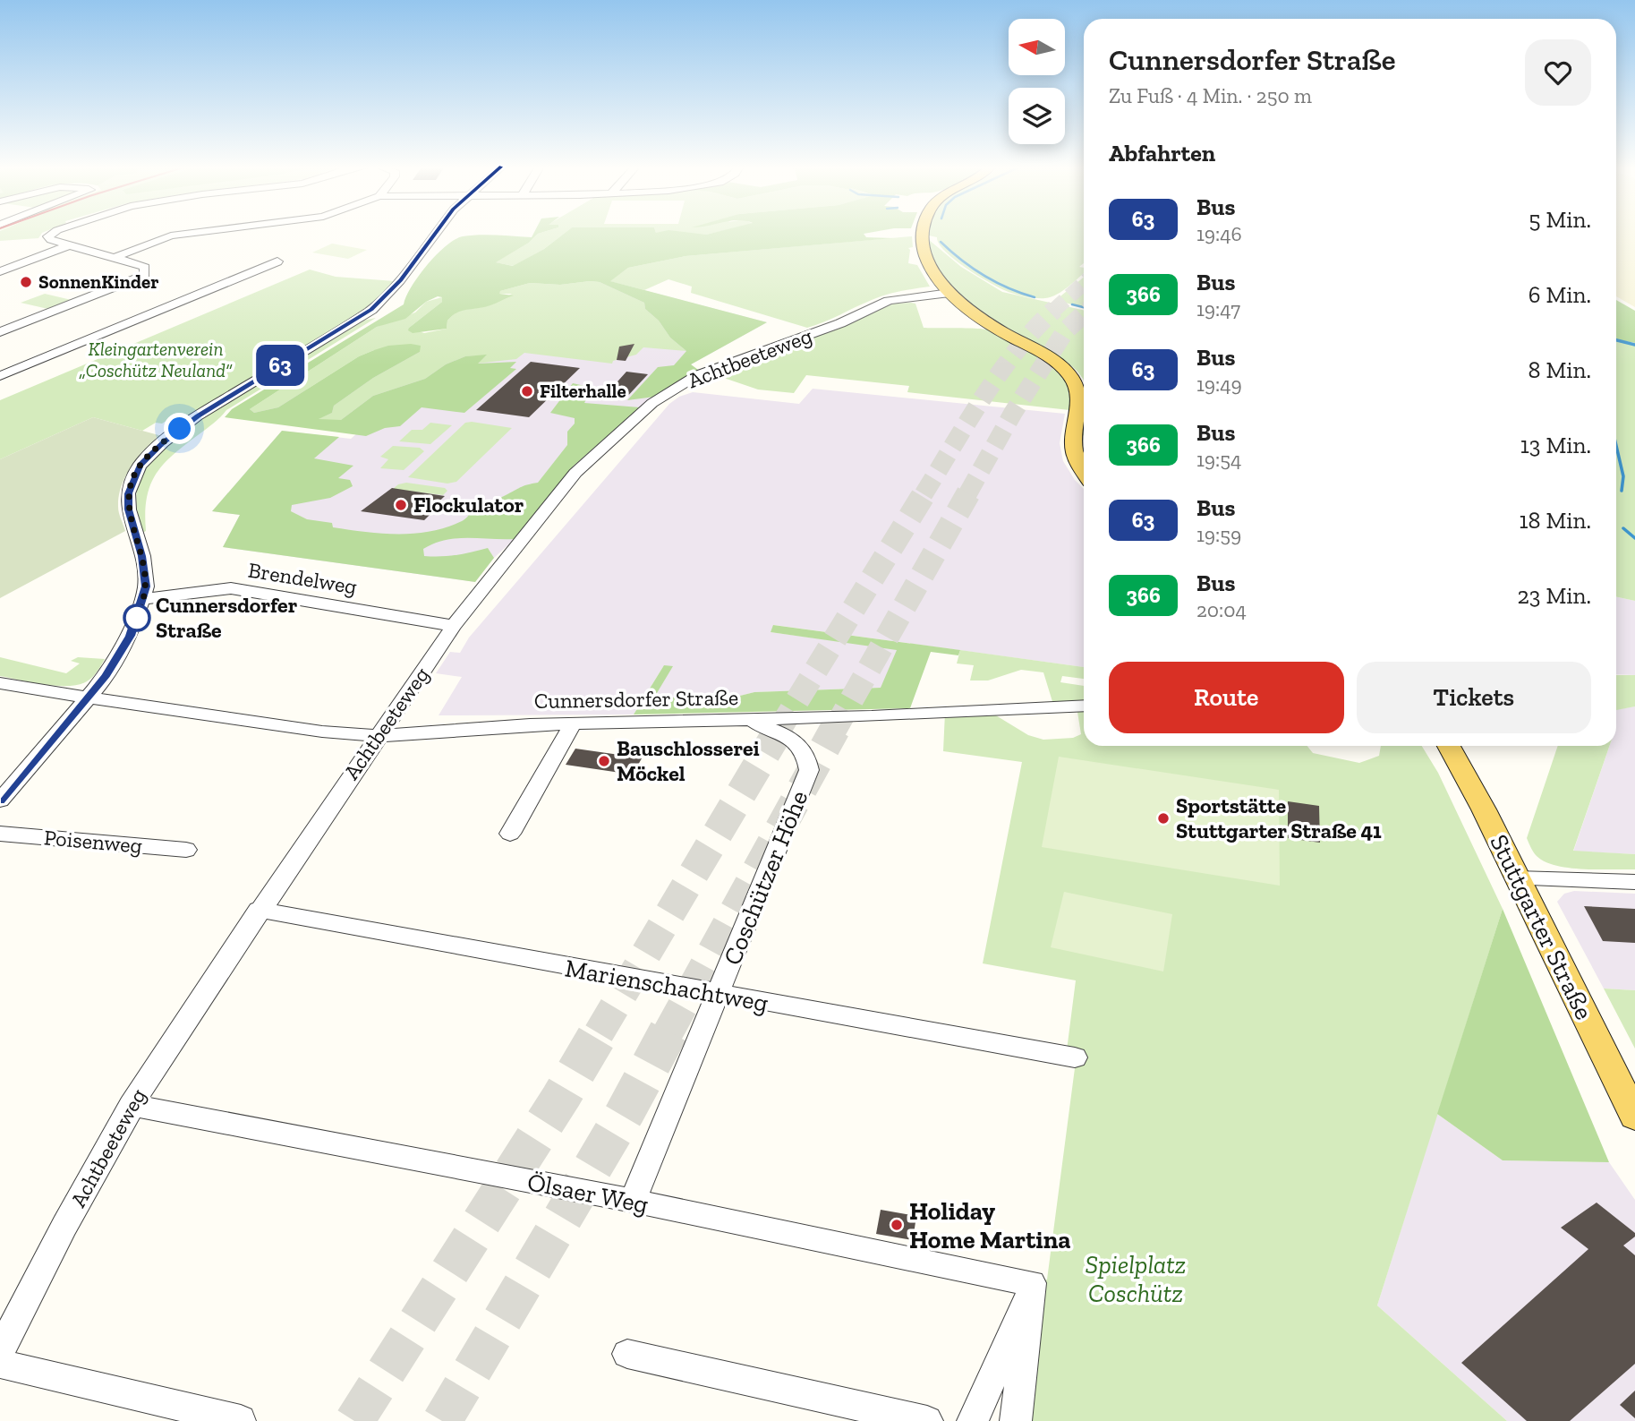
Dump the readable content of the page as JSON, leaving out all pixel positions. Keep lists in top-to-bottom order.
{
  "streets": {
    "main road": ["Stuttgarter Straße"],
    "street": [
      "Achtbeeteweg",
      "Brendelweg",
      "Cunnersdorfer Straße",
      "Poisenweg",
      "Coschützer Höhe",
      "Marienschachtweg",
      "Ölsaer Weg"
    ]
  },
  "crossings": [
    ["Achtbeeteweg", "Brendelweg"],
    ["Achtbeeteweg", "Cunnersdorfer Straße"],
    ["Achtbeeteweg", "Marienschachtweg"],
    ["Achtbeeteweg", "Ölsaer Weg"],
    ["Cunnersdorfer Straße", "Coschützer Höhe"],
    ["Coschützer Höhe", "Marienschachtweg"],
    ["Coschützer Höhe", "Ölsaer Weg"]
  ],
  "parks": ["Kleingartenverein „Coschütz Neuland“", "Spielplatz Coschütz"],
  "places": [
    "SonnenKinder",
    "Filterhalle",
    "Flockulator",
    "Cunnersdorfer Straße",
    "Bauschlosserei Möckel",
    "Sportstätte Stuttgarter Straße 41",
    "Holiday Home Martina"
  ],
  "lines": ["bus line 63"],
  "north": "left",
  "page": {
    "on_map": "63",
    "heading": [
      ["Cunnersdorfer Straße", "Zu Fuß · 4 Min. · 250 m"],
      "Abfahrten"
    ],
    "list": [
      {
        "mark": "63",
        "name": "Bus",
        "note": "19:46",
        "value": "5 Min."
      },
      {
        "mark": "366",
        "name": "Bus",
        "note": "19:47",
        "value": "6 Min."
      },
      {
        "mark": "63",
        "name": "Bus",
        "note": "19:49",
        "value": "8 Min."
      },
      {
        "mark": "366",
        "name": "Bus",
        "note": "19:54",
        "value": "13 Min."
      },
      {
        "mark": "63",
        "name": "Bus",
        "note": "19:59",
        "value": "18 Min."
      },
      {
        "mark": "366",
        "name": "Bus",
        "note": "20:04",
        "value": "23 Min."
      }
    ],
    "buttons": ["Route", "Tickets"]
  }
}
